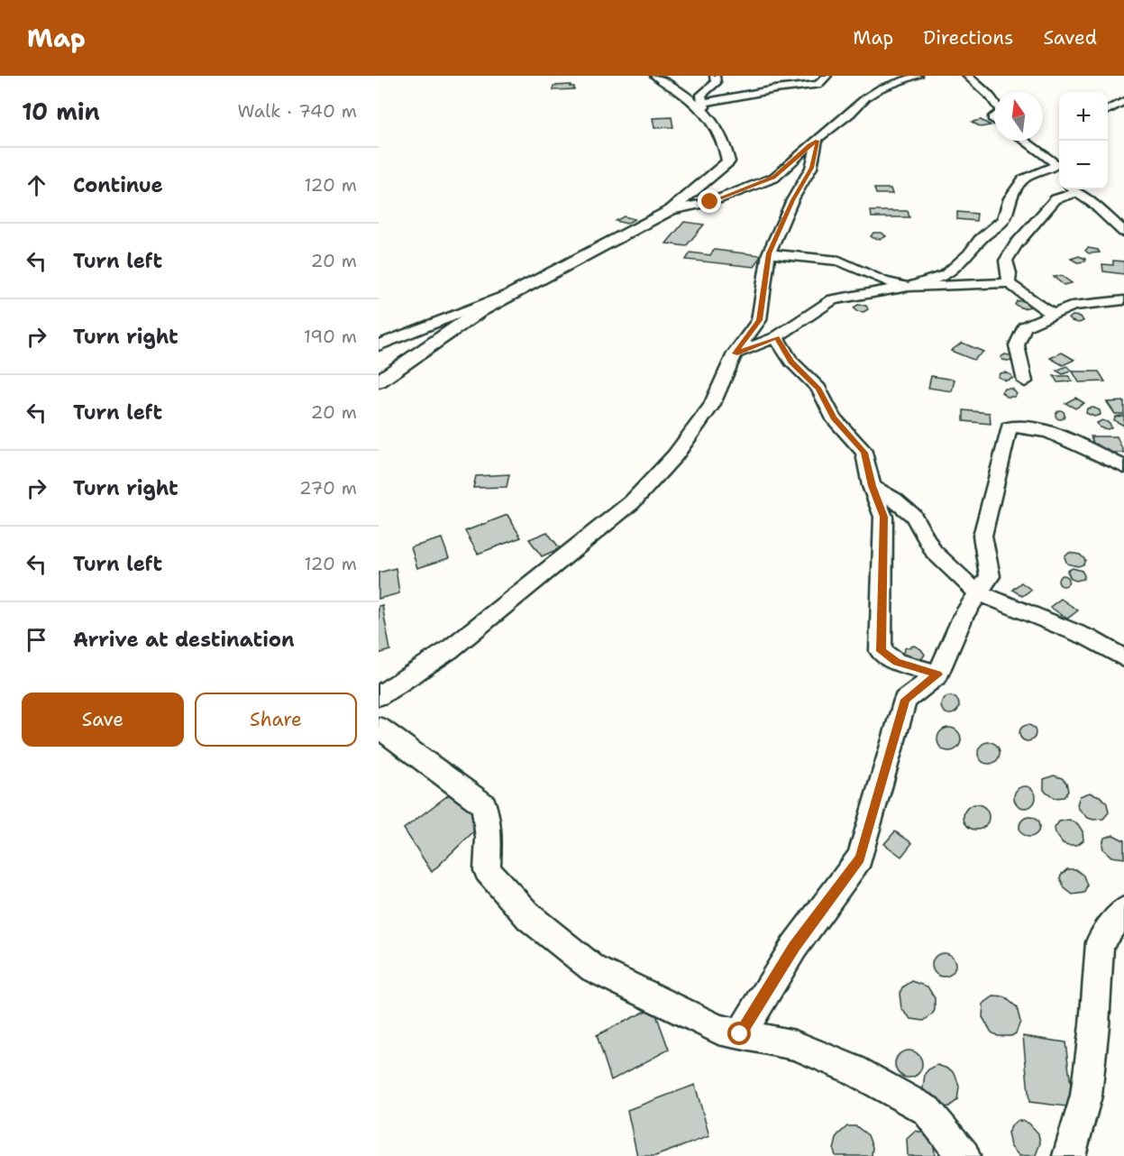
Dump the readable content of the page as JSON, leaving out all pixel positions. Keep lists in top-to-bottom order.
{
  "north": "top",
  "page": {
    "header": "Map",
    "nav": ["Map", "Directions", "Saved"],
    "heading": ["10 min", "Walk · 740 m"],
    "map_buttons": ["+", "−"],
    "list": [
      ["Continue", "120 m"],
      ["Turn left", "20 m"],
      ["Turn right", "190 m"],
      ["Turn left", "20 m"],
      ["Turn right", "270 m"],
      ["Turn left", "120 m"],
      "Arrive at destination"
    ],
    "buttons": ["Save", "Share"]
  }
}
